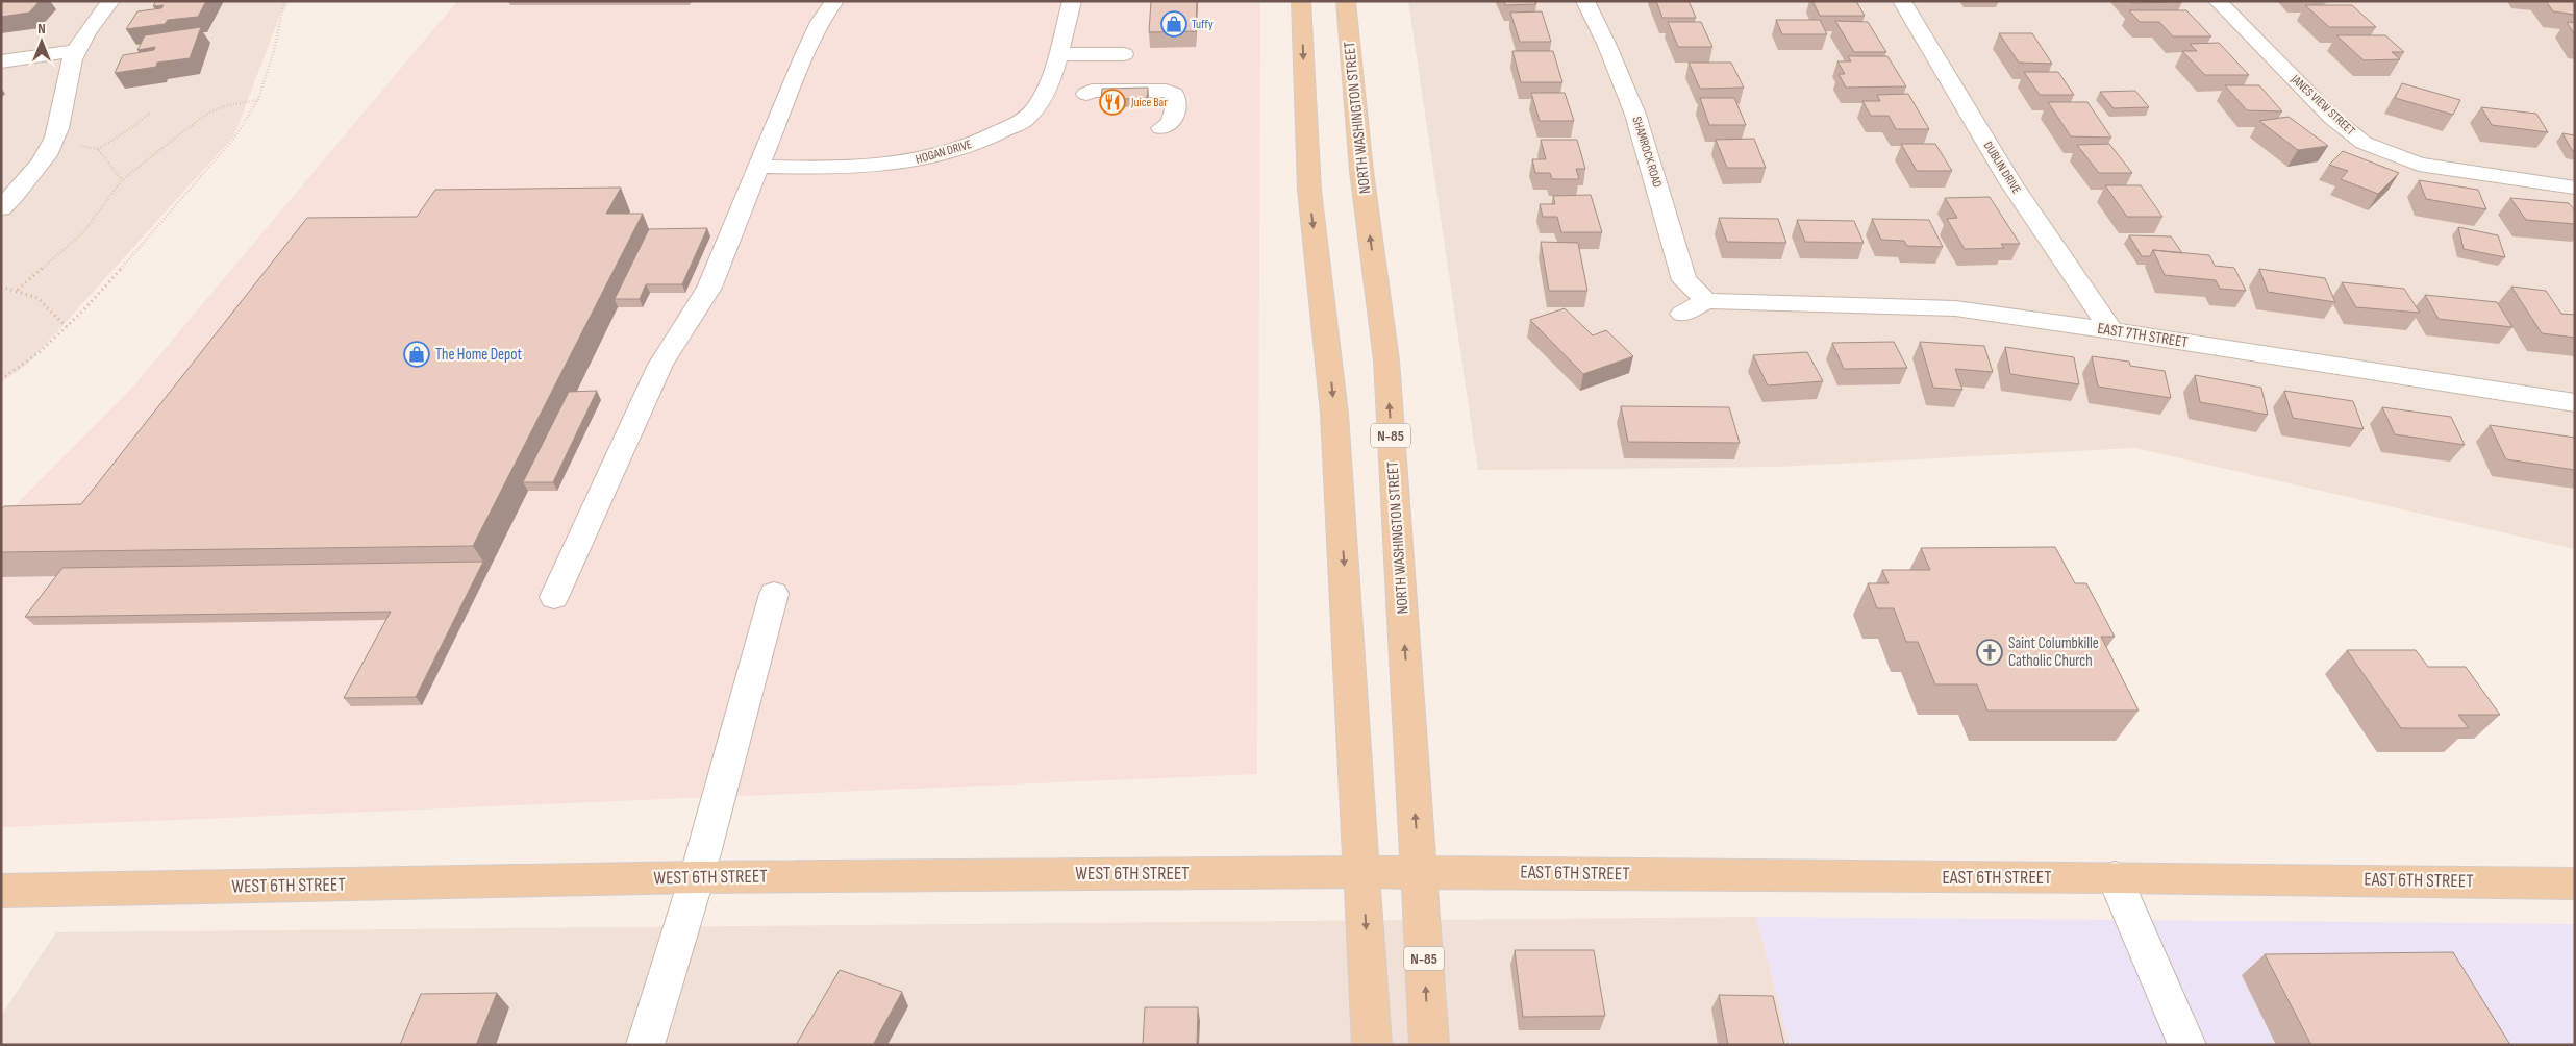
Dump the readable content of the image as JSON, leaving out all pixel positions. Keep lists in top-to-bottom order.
{
  "streets": {
    "main road": [
      "NORTH WASHINGTON STREET",
      "N-85",
      "WEST 6TH STREET",
      "EAST 6TH STREET"
    ],
    "street": [
      "JANES VIEW STREET",
      "HOGAN DRIVE",
      "SHAMROCK ROAD",
      "DUBLIN DRIVE",
      "EAST 7TH STREET"
    ]
  },
  "crossings": [
    ["NORTH WASHINGTON STREET", "WEST 6TH STREET"],
    ["NORTH WASHINGTON STREET", "EAST 6TH STREET"],
    ["SHAMROCK ROAD", "EAST 7TH STREET"],
    ["DUBLIN DRIVE", "EAST 7TH STREET"],
    ["WEST 6TH STREET", "EAST 6TH STREET"]
  ],
  "places": {
    "shop": ["Tuffy", "The Home Depot"],
    "restaurant": ["Juice Bar"],
    "church": ["Saint Columbkille Catholic Church"]
  },
  "north": "top"
}
